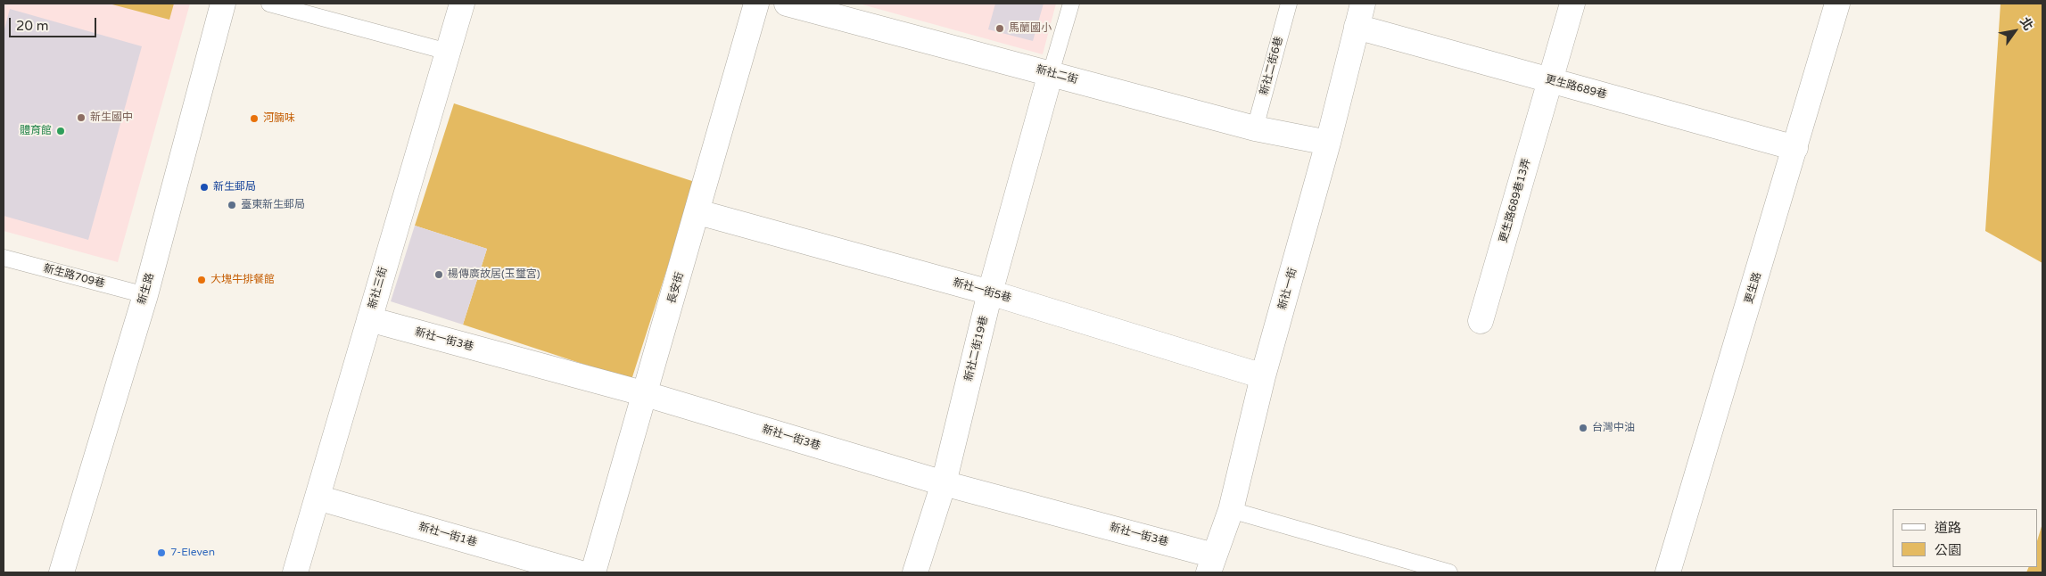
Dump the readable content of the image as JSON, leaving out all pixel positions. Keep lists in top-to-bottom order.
{
  "streets": {
    "street": [
      "新社二街",
      "更生路689巷",
      "更生路689巷13弄",
      "新社三街",
      "長安街",
      "更生路",
      "新生路",
      "新社一街",
      "新社一街5巷",
      "新社一街3巷",
      "新社二街19巷",
      "新社一街1巷"
    ],
    "lane": ["新社二街6巷", "新生路709巷"]
  },
  "crossings": [
    ["新社二街6巷", "新社二街"],
    ["新社二街", "新社一街"],
    ["新社二街", "新社二街19巷"],
    ["更生路689巷", "更生路689巷13弄"],
    ["更生路689巷", "更生路"],
    ["更生路689巷", "新社一街"],
    ["新生路709巷", "新生路"],
    ["新社三街", "新社一街3巷"],
    ["新社三街", "新社一街1巷"],
    ["長安街", "新社一街5巷"],
    ["長安街", "新社一街3巷"],
    ["新社一街", "新社一街5巷"],
    ["新社一街", "新社一街3巷"],
    ["新社一街5巷", "新社二街19巷"],
    ["新社一街3巷", "新社二街19巷"]
  ],
  "places": [
    "馬蘭國小",
    "新生國中",
    "河腩味",
    "體育館",
    "新生郵局",
    "臺東新生郵局",
    "楊傳廣故居(玉璽宮)",
    "大塊牛排餐館",
    "台灣中油",
    "7-Eleven"
  ],
  "legend": ["道路", "公園"],
  "scale_bar": "20 m",
  "north": "top right"
}
